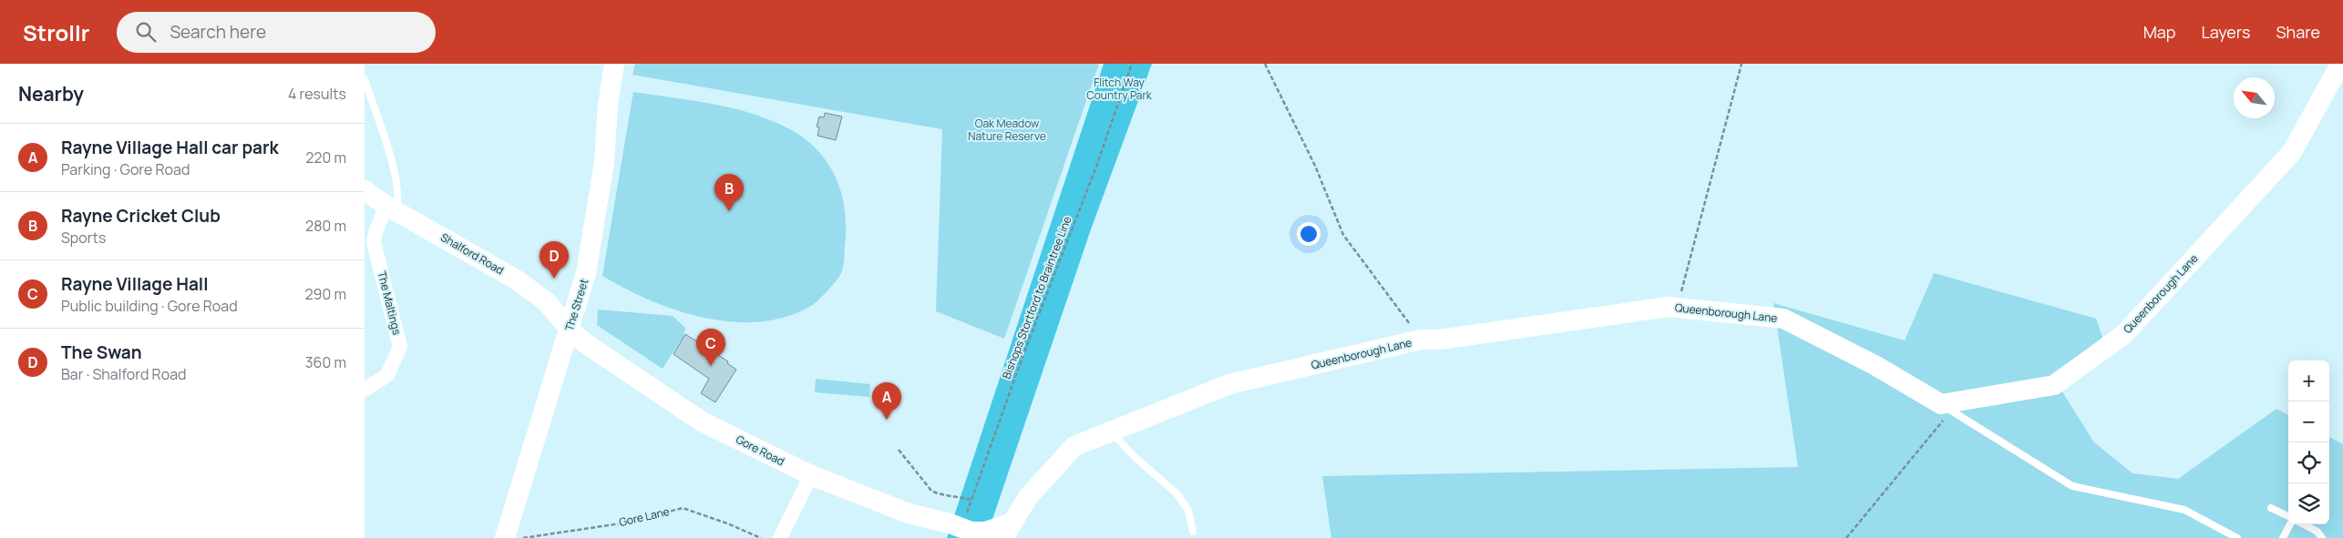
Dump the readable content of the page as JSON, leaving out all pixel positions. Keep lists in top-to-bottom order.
{
  "streets": {
    "street": [
      "Shalford Road",
      "Queenborough Lane",
      "The Maltings",
      "The Street",
      "Gore Road"
    ],
    "path": ["Bishops Stortford to Braintree Line", "Gore Lane"]
  },
  "crossings": [
    ["Shalford Road", "The Maltings"],
    ["Shalford Road", "The Street"],
    ["Shalford Road", "Gore Road"],
    ["Bishops Stortford to Braintree Line", "Gore Road"],
    ["The Street", "Gore Road"]
  ],
  "parks": ["Flitch Way Country Park", "Oak Meadow Nature Reserve"],
  "north": "top left",
  "page": {
    "header": "Strollr",
    "search": "Search here",
    "nav": ["Map", "Layers", "Share"],
    "heading": ["Nearby", "4 results"],
    "list": [
      {
        "mark": "A",
        "name": "Rayne Village Hall car park",
        "note": "Parking · Gore Road",
        "value": "220 m"
      },
      {
        "mark": "B",
        "name": "Rayne Cricket Club",
        "note": "Sports",
        "value": "280 m"
      },
      {
        "mark": "C",
        "name": "Rayne Village Hall",
        "note": "Public building · Gore Road",
        "value": "290 m"
      },
      {
        "mark": "D",
        "name": "The Swan",
        "note": "Bar · Shalford Road",
        "value": "360 m"
      }
    ],
    "pins": [
      "B",
      "D",
      "C",
      "A"
    ],
    "map_buttons": ["+", "−"]
  }
}
